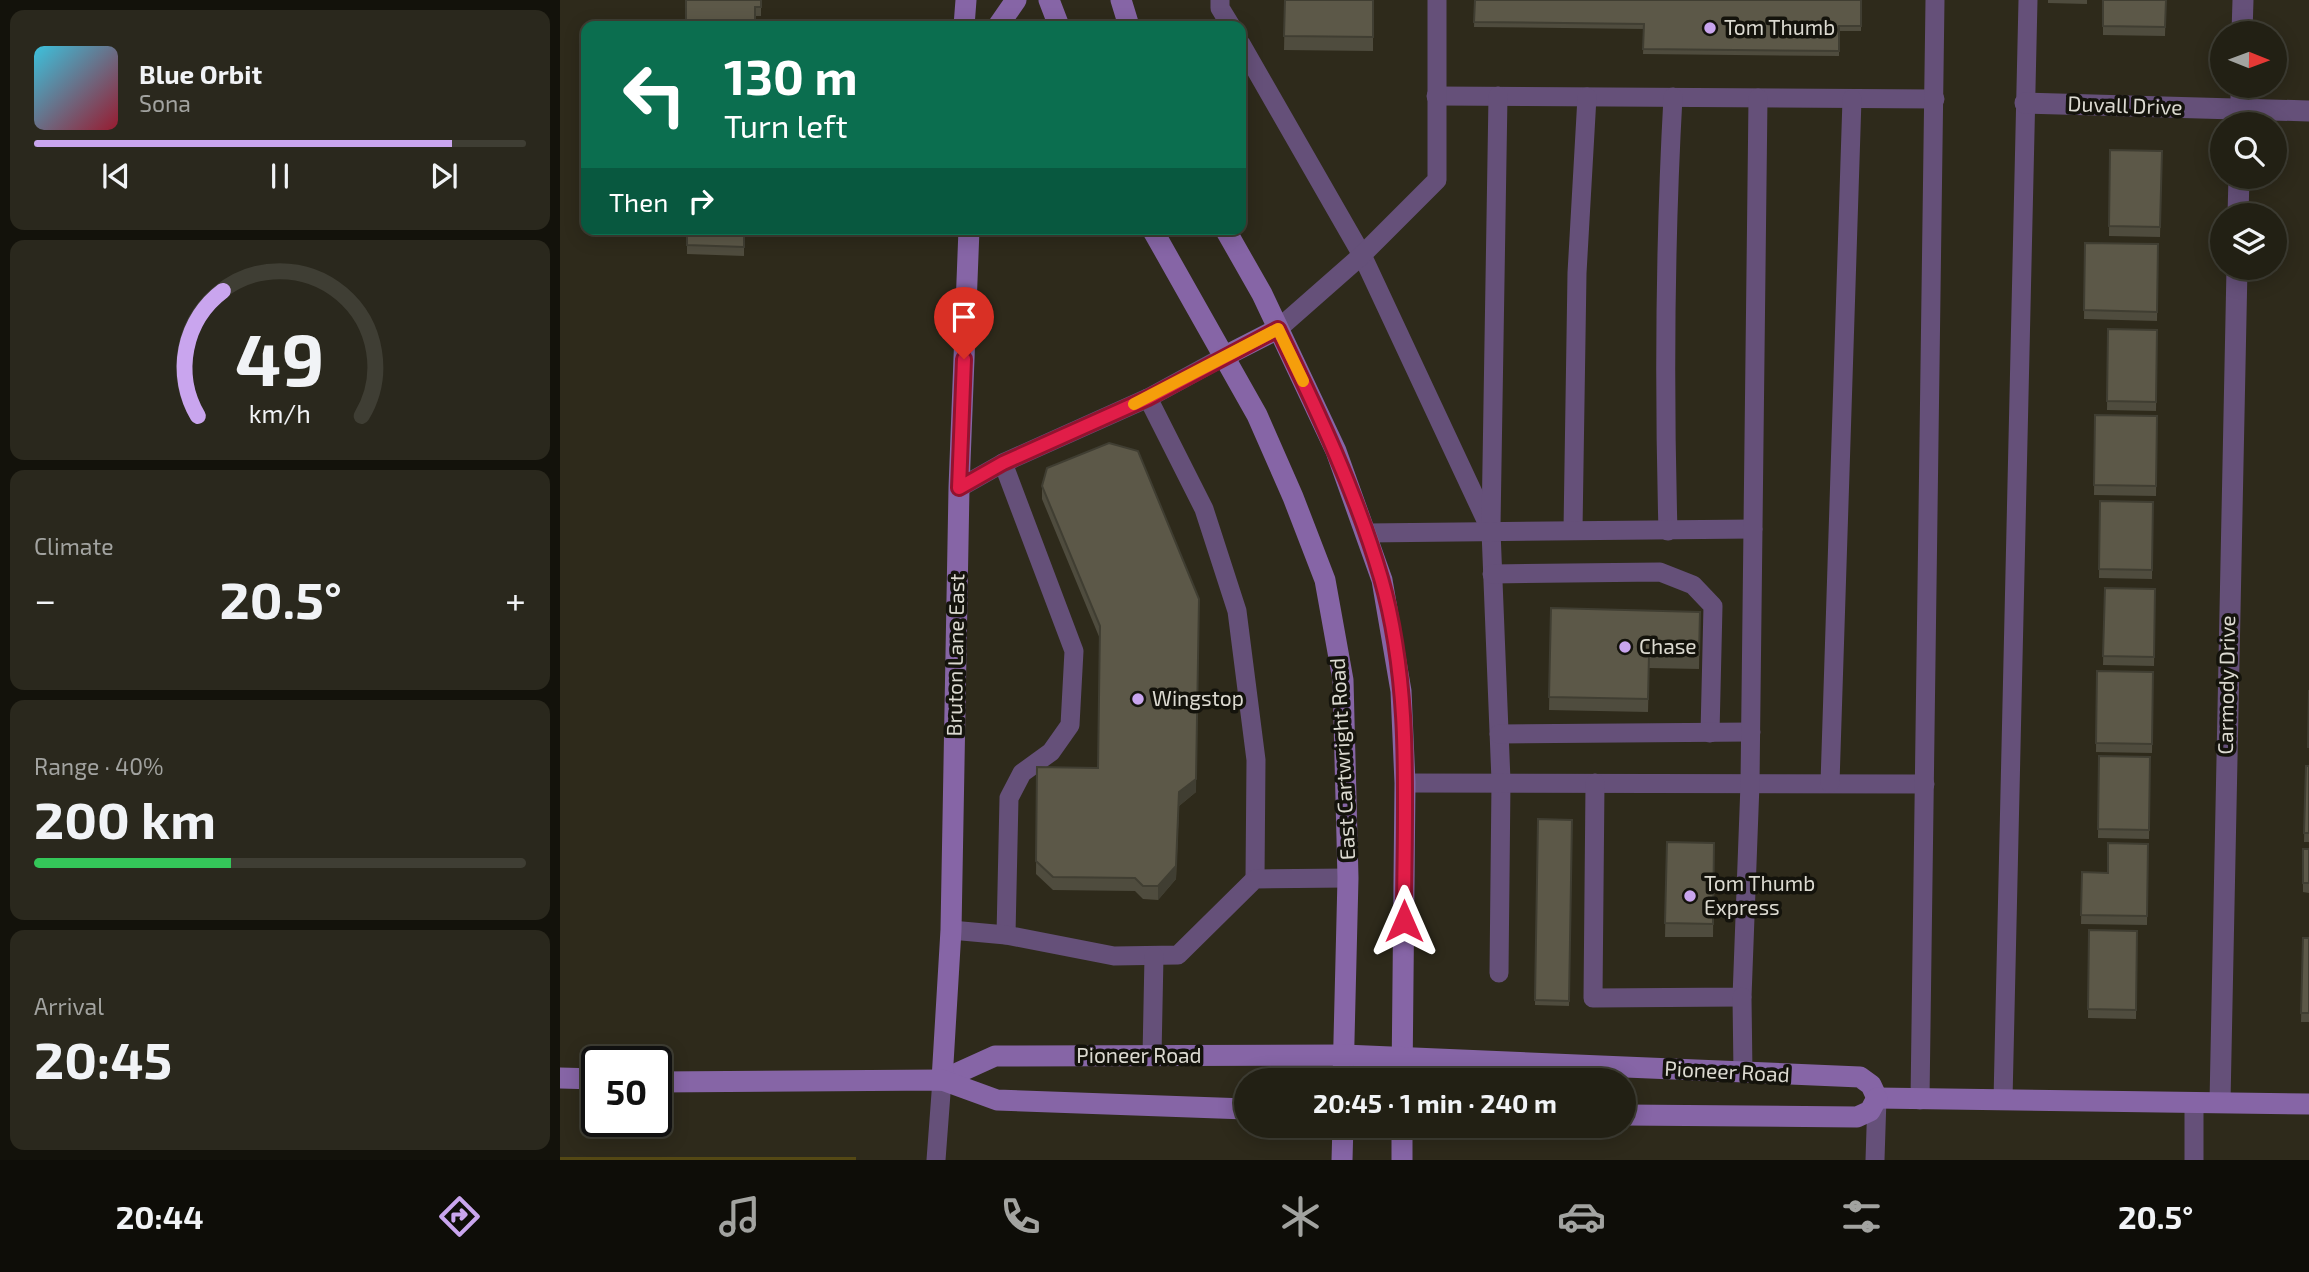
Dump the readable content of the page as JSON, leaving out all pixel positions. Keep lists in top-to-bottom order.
{
  "streets": {
    "main road": ["Bruton Lane East", "East Cartwright Road", "Pioneer Road"],
    "street": ["Duvall Drive", "Carmody Drive"]
  },
  "crossings": [
    ["Bruton Lane East", "Pioneer Road"],
    ["East Cartwright Road", "Pioneer Road"]
  ],
  "places": [
    "Tom Thumb",
    "Chase",
    "Wingstop",
    "Tom Thumb Express"
  ],
  "north": "right",
  "page": {
    "turn": ["130 m", "Turn left"],
    "song": ["Blue Orbit", "Sona"],
    "then": "Then",
    "tile": [
      "Climate",
      ["Range · 40%", "200 km"],
      ["Arrival", "20:45"]
    ],
    "heat": ["−", "20.5°", "+"],
    "limit": "50",
    "trip": "20:45 · 1 min · 240 m",
    "tabs": ["20:44", "20.5°"],
    "gauge": ["49", "km/h"]
  }
}
